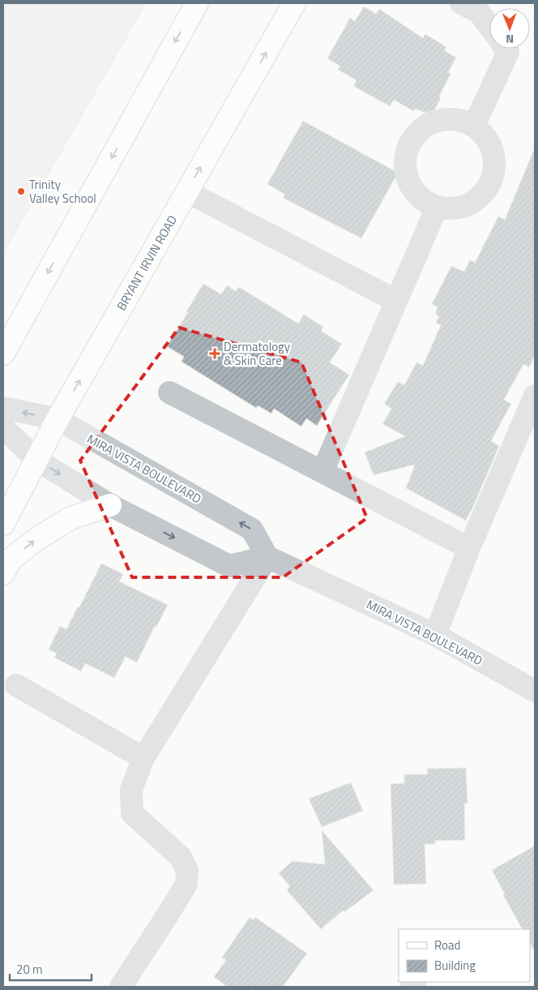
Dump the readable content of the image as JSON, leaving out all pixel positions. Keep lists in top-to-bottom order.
{
  "streets": {
    "main road": ["BRYANT IRVIN ROAD"],
    "street": ["MIRA VISTA BOULEVARD"]
  },
  "crossings": [
    ["BRYANT IRVIN ROAD", "MIRA VISTA BOULEVARD"]
  ],
  "places": {
    "other": ["Trinity Valley School"],
    "health": ["Dermatology & Skin Care"]
  },
  "legend": ["Road", "Building"],
  "scale_bar": "20 m",
  "north": "bottom"
}
